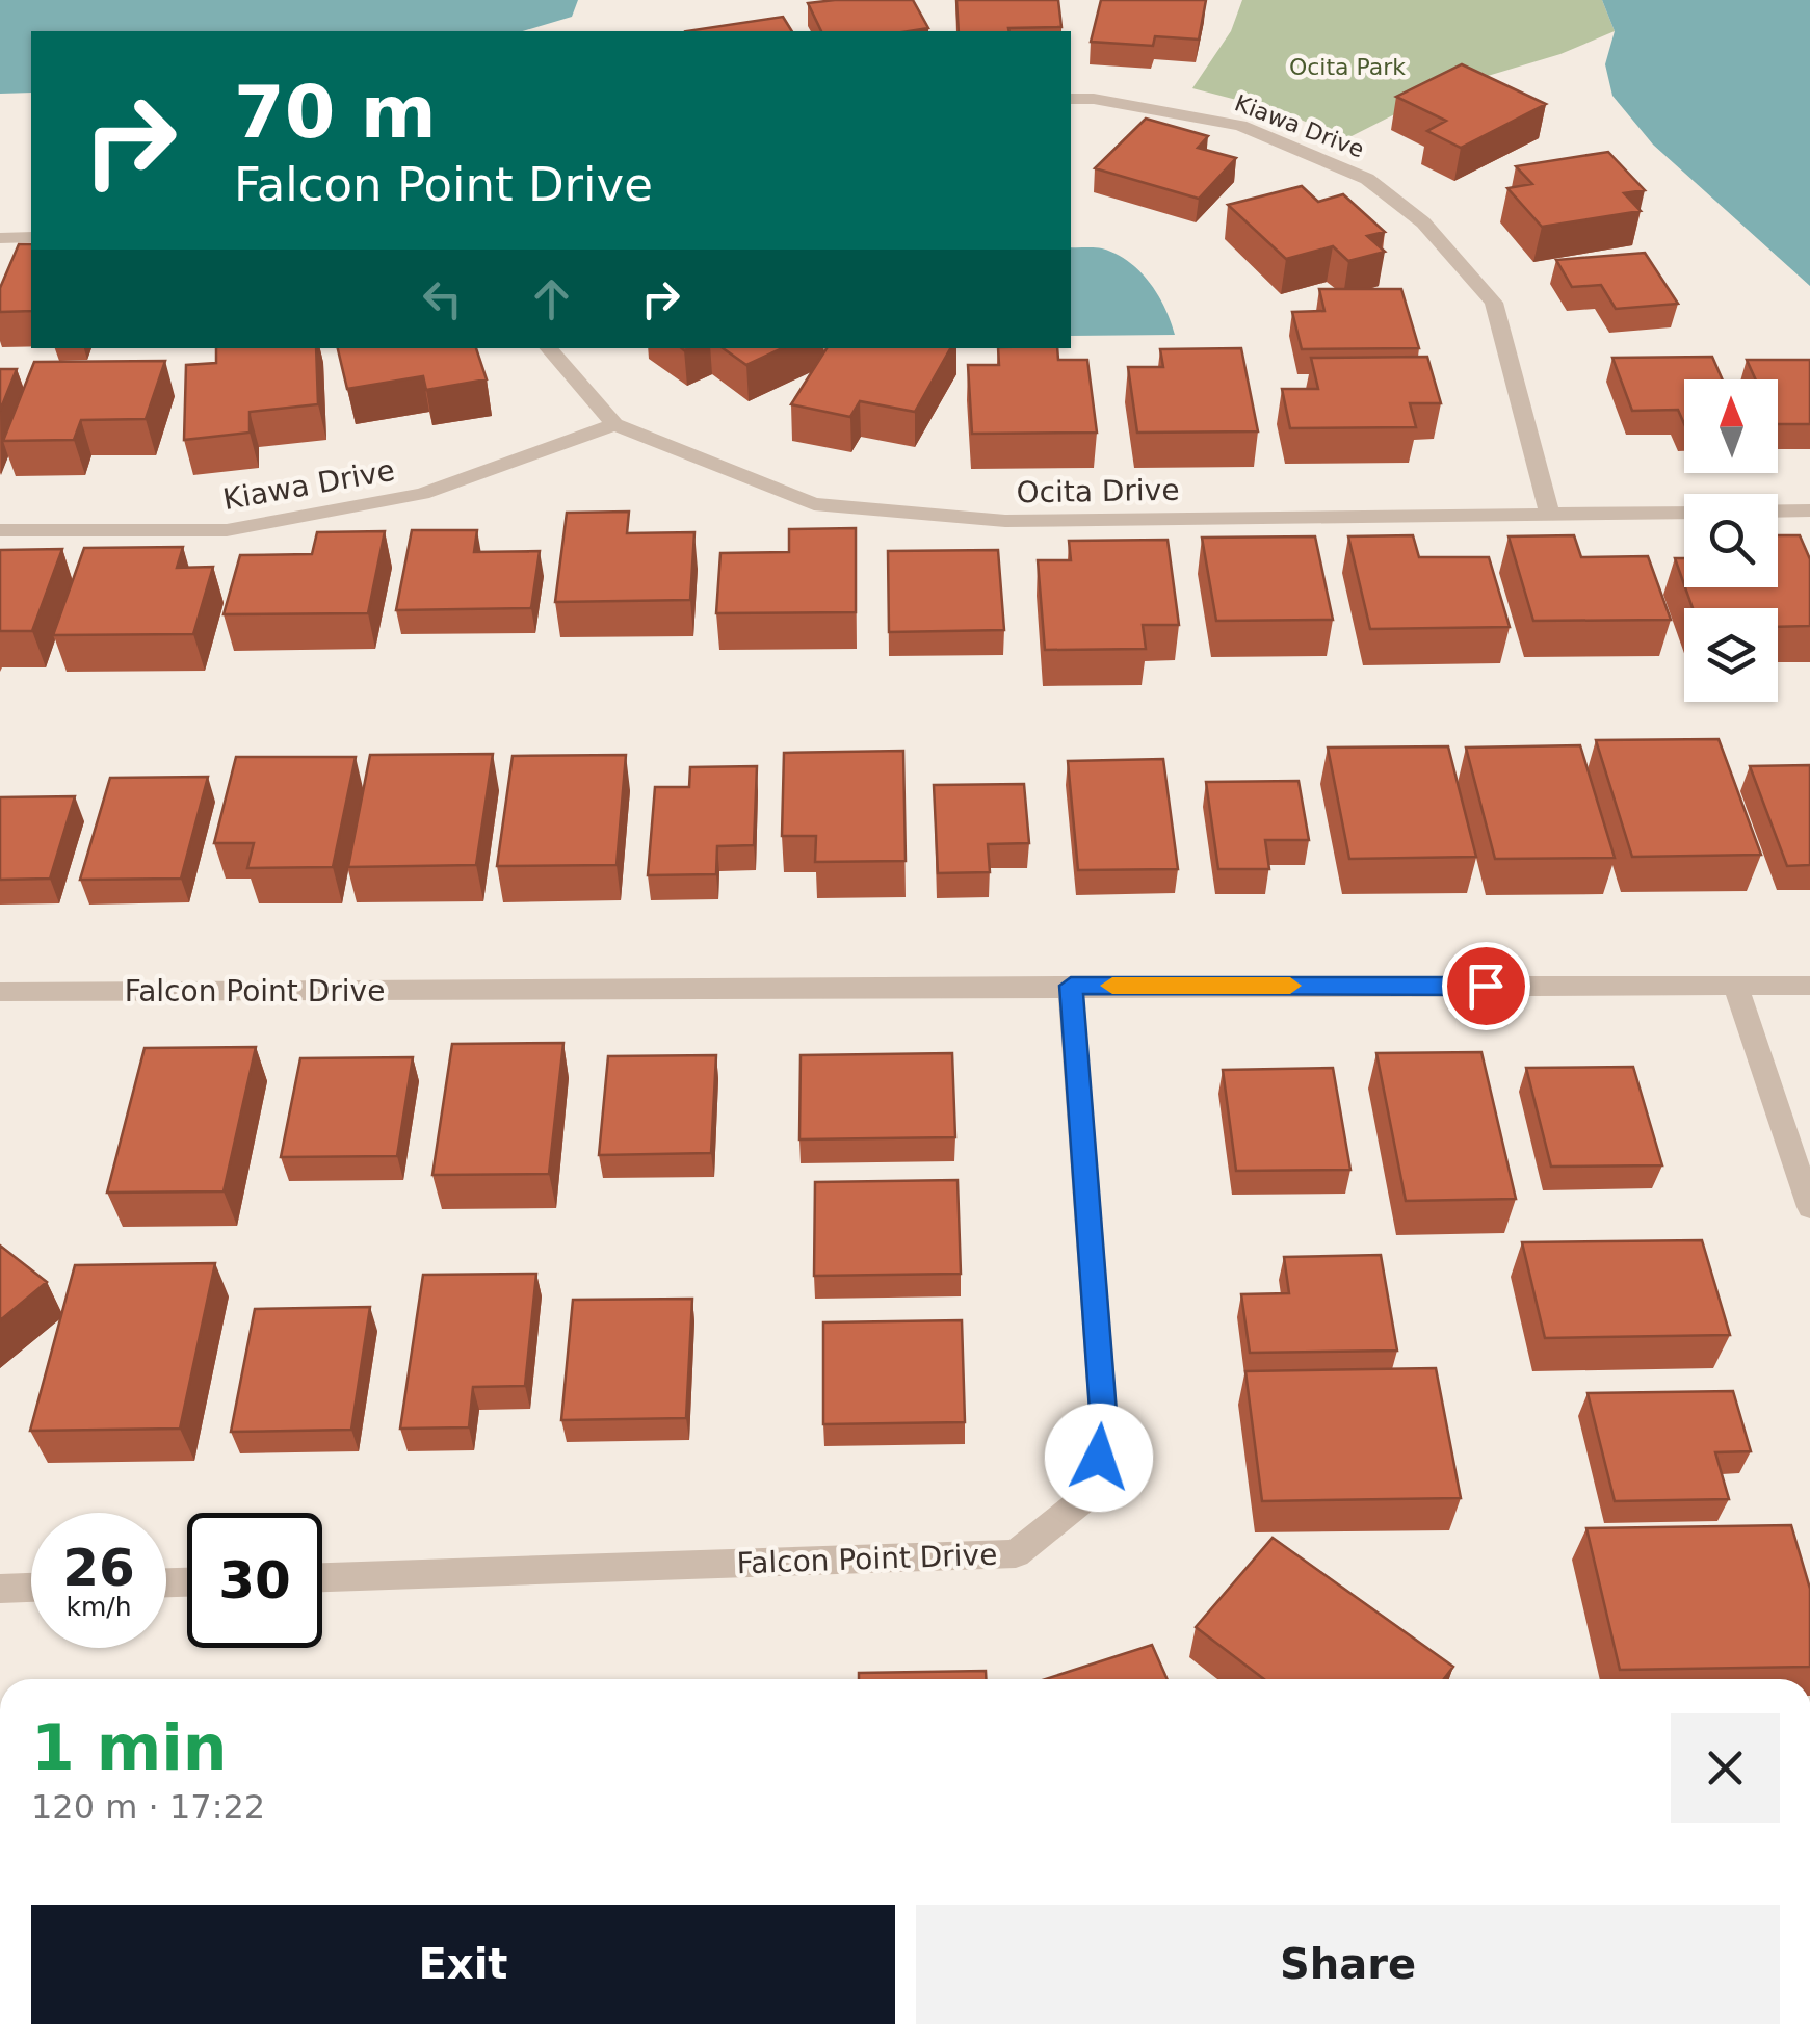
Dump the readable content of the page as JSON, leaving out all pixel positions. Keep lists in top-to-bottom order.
{
  "streets": {
    "street": ["Kiawa Drive", "Ocita Drive", "Falcon Point Drive"]
  },
  "crossings": [
    ["Kiawa Drive", "Ocita Drive"]
  ],
  "parks": ["Ocita Park"],
  "north": "top",
  "page": {
    "turn": ["70 m", "Falcon Point Drive"],
    "speed": "26 km/h",
    "limit": "30",
    "heading": ["1 min", "120 m · 17:22"],
    "buttons": ["Exit", "Share"]
  }
}
